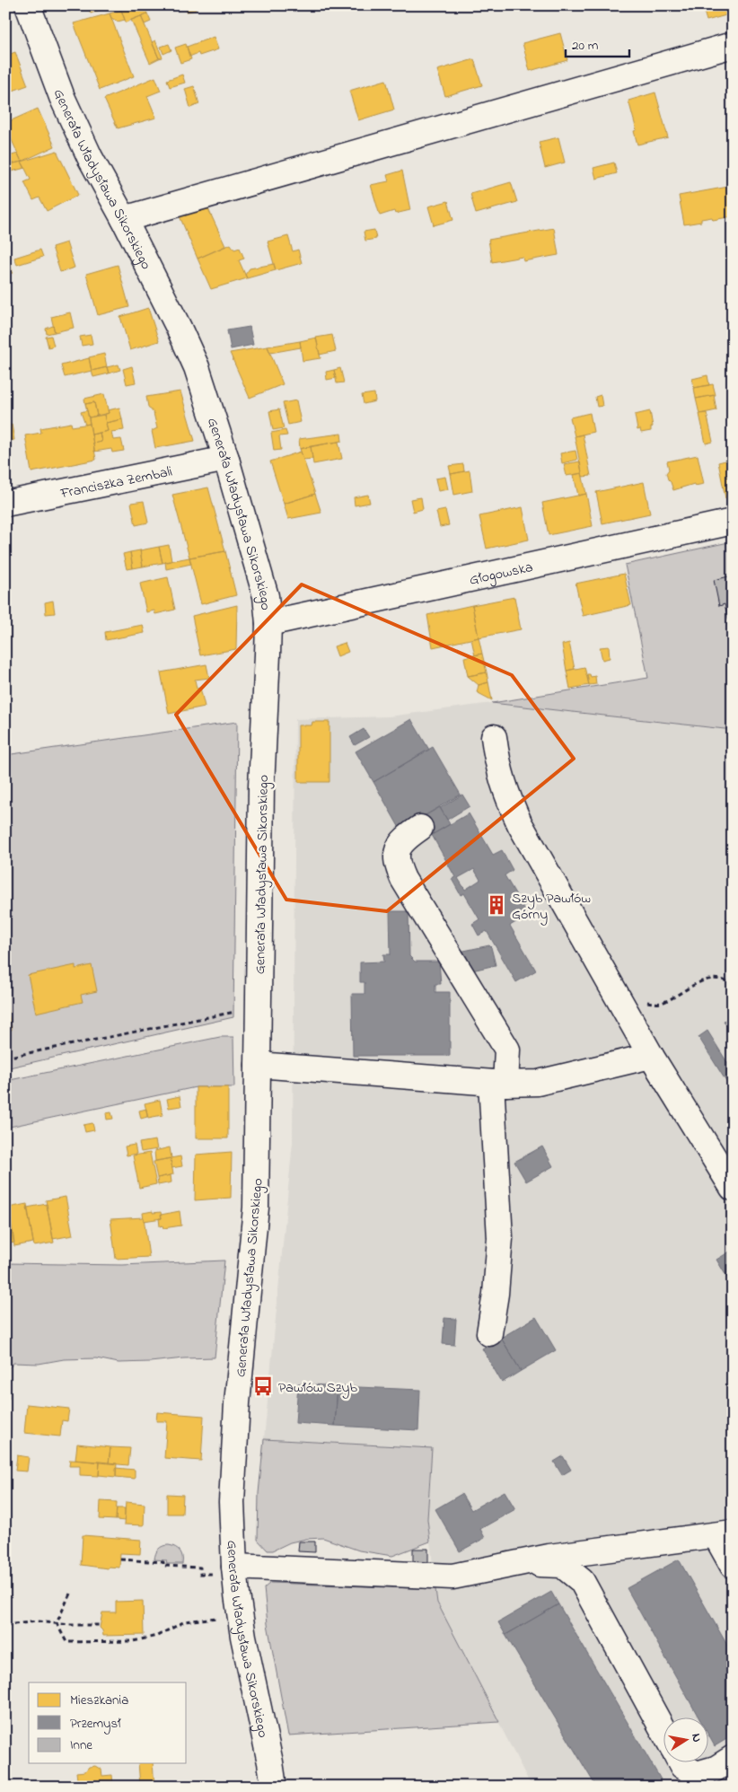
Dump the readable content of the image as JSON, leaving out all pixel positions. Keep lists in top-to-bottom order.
{
  "streets": {
    "street": ["Generała Władysława Sikorskiego", "Franciszka Zembali", "Głogowska"]
  },
  "crossings": [
    ["Generała Władysława Sikorskiego", "Franciszka Zembali"],
    ["Generała Władysława Sikorskiego", "Głogowska"]
  ],
  "places": {
    "building": ["Szyb Pawłów Górny"],
    "bus stop": ["Pawłów Szyb"]
  },
  "legend": ["Mieszkania", "Przemysł", "Inne"],
  "scale_bar": "20 m",
  "north": "right"
}
